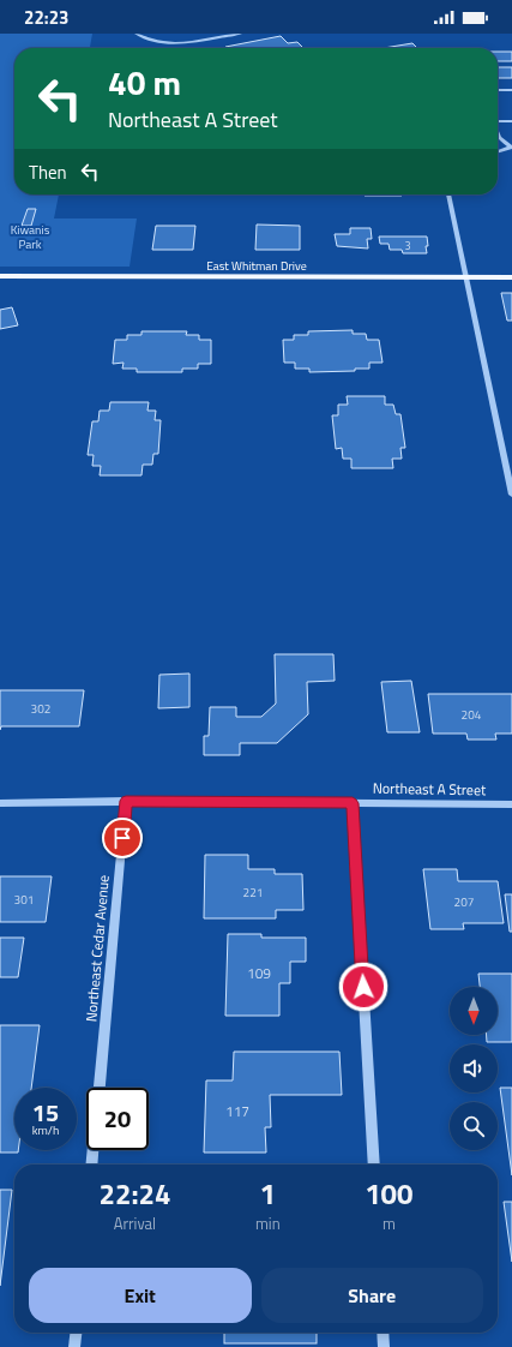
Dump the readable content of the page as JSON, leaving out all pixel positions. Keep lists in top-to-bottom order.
{
  "streets": {
    "main road": ["East Whitman Drive"],
    "street": ["Northeast A Street", "Northeast Cedar Avenue"]
  },
  "crossings": [
    ["Northeast A Street", "Northeast Cedar Avenue"]
  ],
  "parks": ["Kiwanis Park"],
  "house_numbers": [
    "3",
    "302",
    "204",
    "221",
    "301",
    "207",
    "109",
    "117"
  ],
  "north": "bottom",
  "page": {
    "status": "22:23",
    "turn": ["40 m", "Northeast A Street"],
    "then": "Then",
    "speed": "15 km/h",
    "limit": "20",
    "eta": [
      "22:24",
      "Arrival",
      "1",
      "min",
      "100",
      "m"
    ],
    "buttons": ["Exit", "Share"]
  }
}
